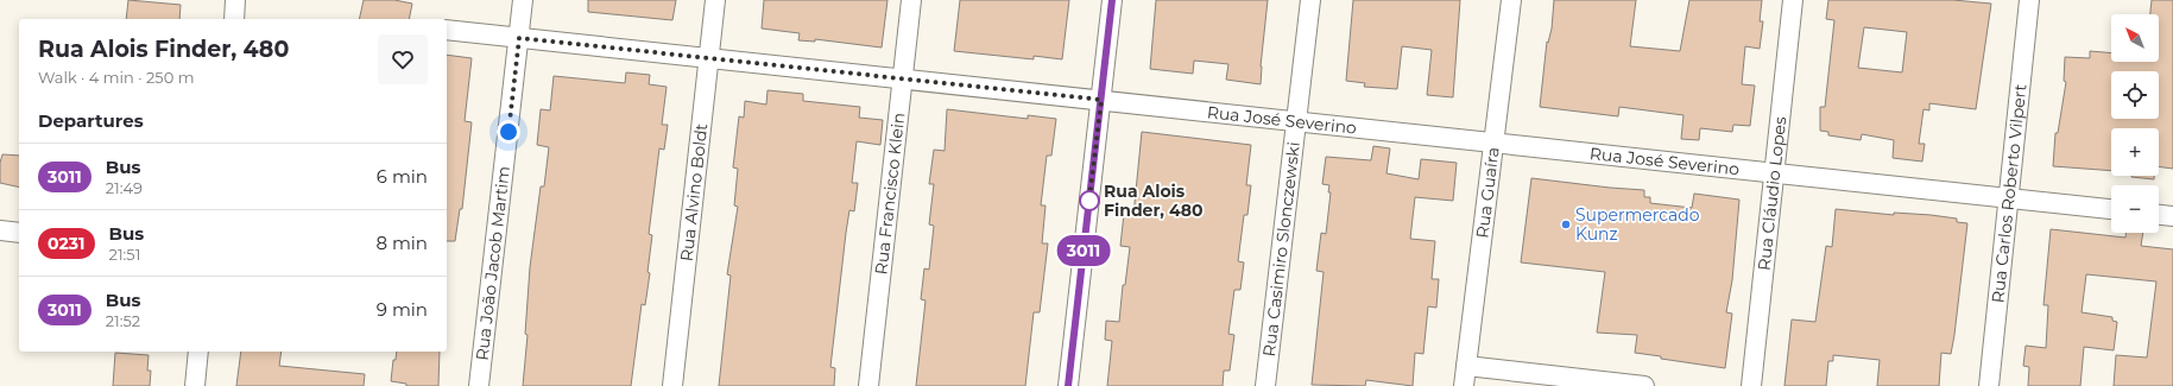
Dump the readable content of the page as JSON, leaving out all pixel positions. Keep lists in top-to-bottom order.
{
  "streets": {
    "street": [
      "Rua José Severino",
      "Rua Alvino Boldt",
      "Rua Francisco Klein",
      "Rua Carlos Roberto Vilpert",
      "Rua Guaíra",
      "Rua Cláudio Lopes",
      "Rua Casimiro Slonczewski",
      "Rua João Jacob Martim"
    ]
  },
  "crossings": [
    ["Rua José Severino", "Rua Alvino Boldt"],
    ["Rua José Severino", "Rua Francisco Klein"],
    ["Rua José Severino", "Rua Carlos Roberto Vilpert"],
    ["Rua José Severino", "Rua Guaíra"],
    ["Rua José Severino", "Rua Cláudio Lopes"],
    ["Rua José Severino", "Rua Casimiro Slonczewski"],
    ["Rua José Severino", "Rua João Jacob Martim"]
  ],
  "places": ["Rua Alois Finder, 480", "Supermercado Kunz"],
  "lines": ["bus line 3011"],
  "north": "top left",
  "page": {
    "on_map": "3011",
    "map_buttons": ["+", "−"],
    "heading": [
      ["Rua Alois Finder, 480", "Walk · 4 min · 250 m"],
      "Departures"
    ],
    "list": [
      {
        "mark": "3011",
        "name": "Bus",
        "note": "21:49",
        "value": "6 min"
      },
      {
        "mark": "0231",
        "name": "Bus",
        "note": "21:51",
        "value": "8 min"
      },
      {
        "mark": "3011",
        "name": "Bus",
        "note": "21:52",
        "value": "9 min"
      }
    ]
  }
}
